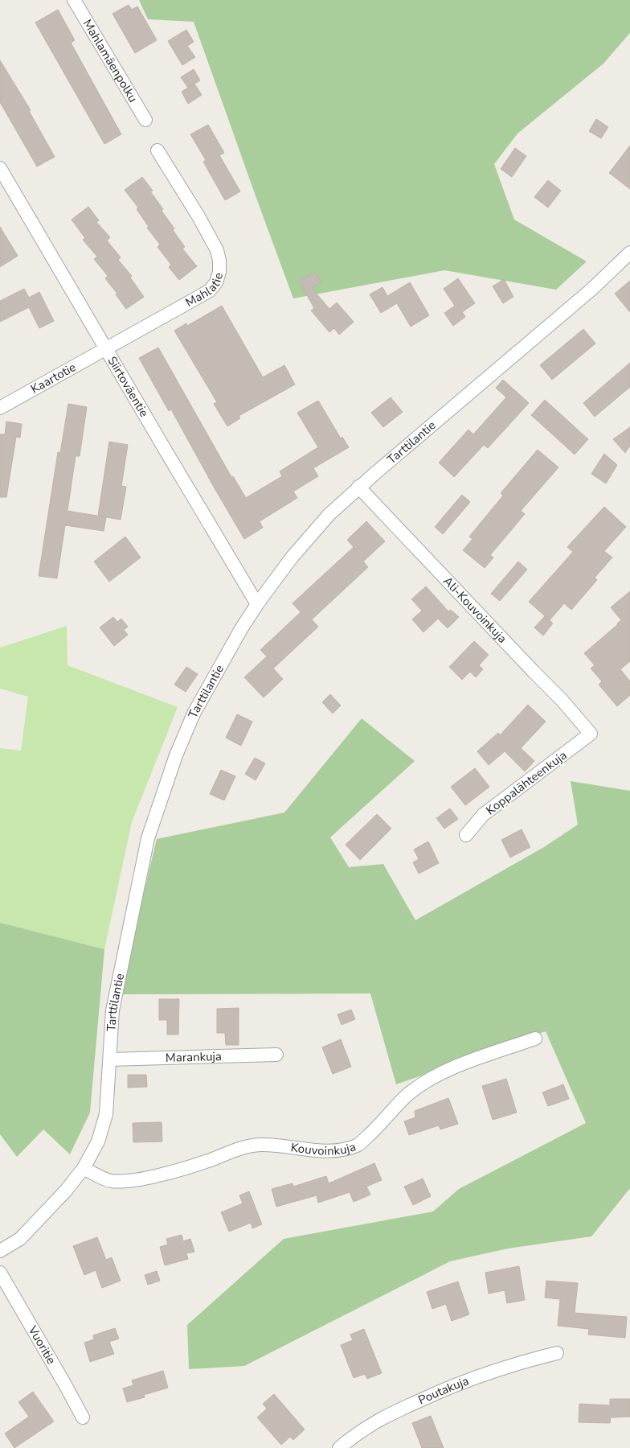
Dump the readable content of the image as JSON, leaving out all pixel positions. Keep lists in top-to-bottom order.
{
  "streets": {
    "street": [
      "Mahlamäenpolku",
      "Mahlatie",
      "Kaartotie",
      "Siirtoväentie",
      "Tarttilantie",
      "Ali-Kouvoinkuja",
      "Koppalähteenkuja",
      "Marankuja",
      "Kouvoinkuja",
      "Vuoritie",
      "Poutakuja"
    ]
  },
  "crossings": [
    ["Mahlatie", "Kaartotie"],
    ["Mahlatie", "Siirtoväentie"],
    ["Kaartotie", "Siirtoväentie"],
    ["Siirtoväentie", "Tarttilantie"],
    ["Tarttilantie", "Ali-Kouvoinkuja"],
    ["Tarttilantie", "Marankuja"],
    ["Tarttilantie", "Kouvoinkuja"],
    ["Ali-Kouvoinkuja", "Koppalähteenkuja"]
  ]
}
